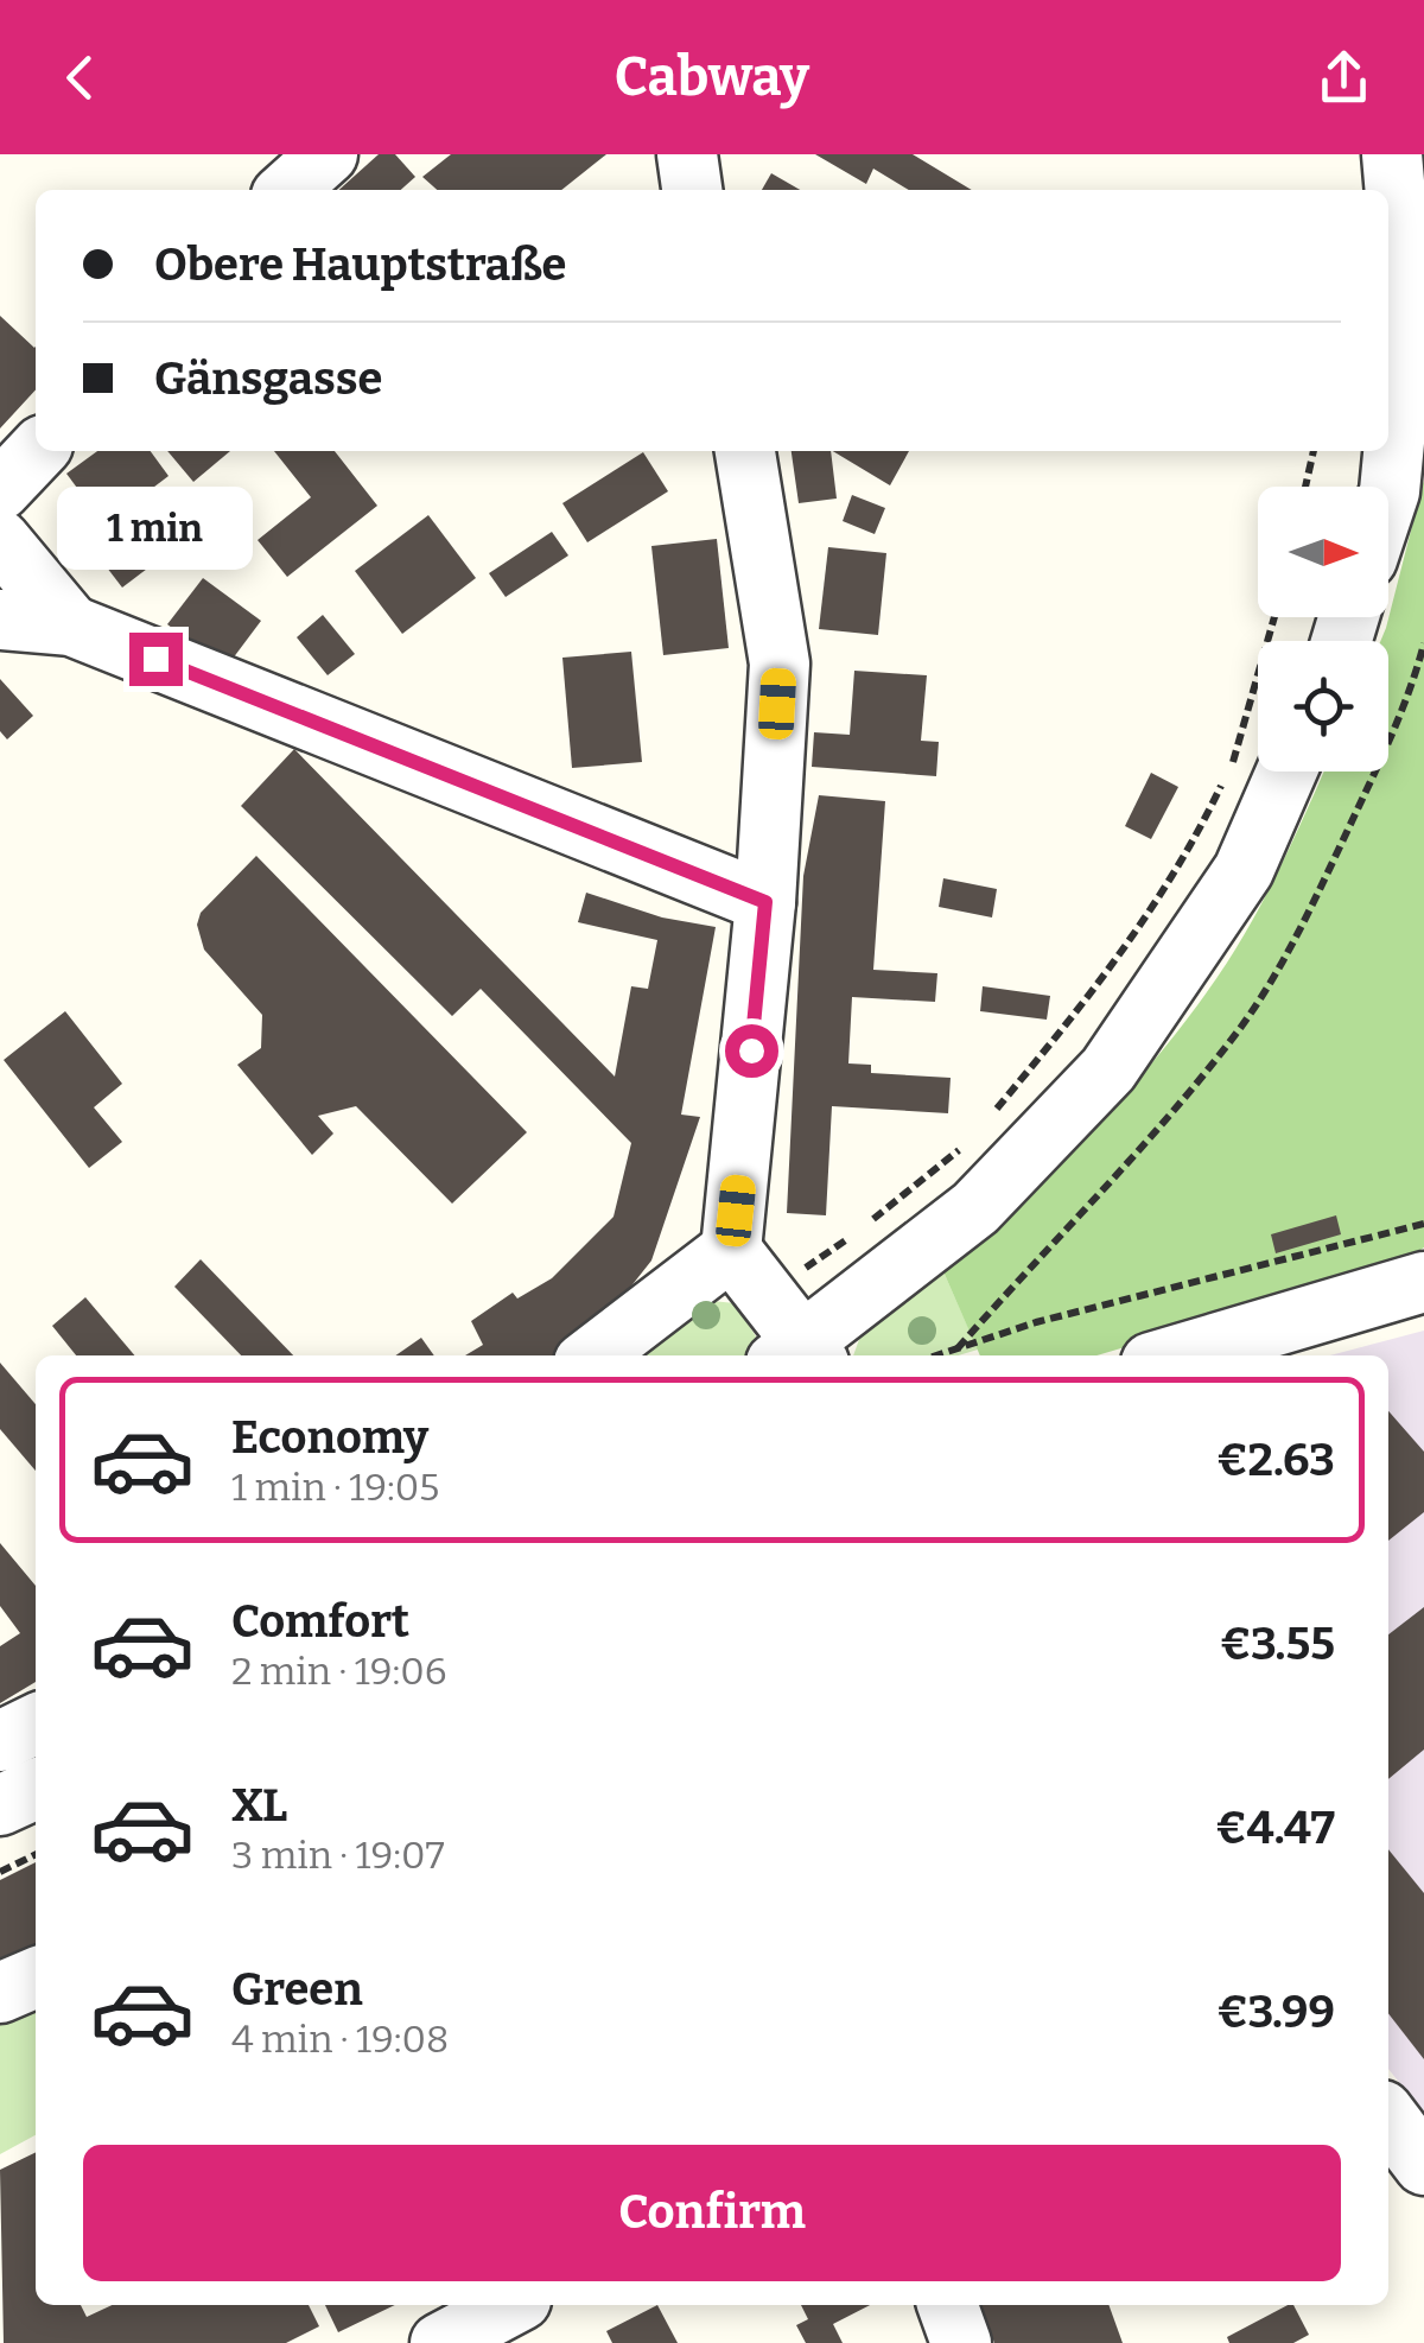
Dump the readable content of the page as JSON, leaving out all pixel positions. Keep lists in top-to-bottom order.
{
  "north": "right",
  "page": {
    "header": "Cabway",
    "banner": ["Obere Hauptstraße", "Gänsgasse"],
    "bubble": "1 min",
    "list": [
      {
        "name": "Economy",
        "note": "1 min · 19:05",
        "value": "€2.63"
      },
      {
        "name": "Comfort",
        "note": "2 min · 19:06",
        "value": "€3.55"
      },
      {
        "name": "XL",
        "note": "3 min · 19:07",
        "value": "€4.47"
      },
      {
        "name": "Green",
        "note": "4 min · 19:08",
        "value": "€3.99"
      }
    ],
    "buttons": "Confirm"
  }
}
